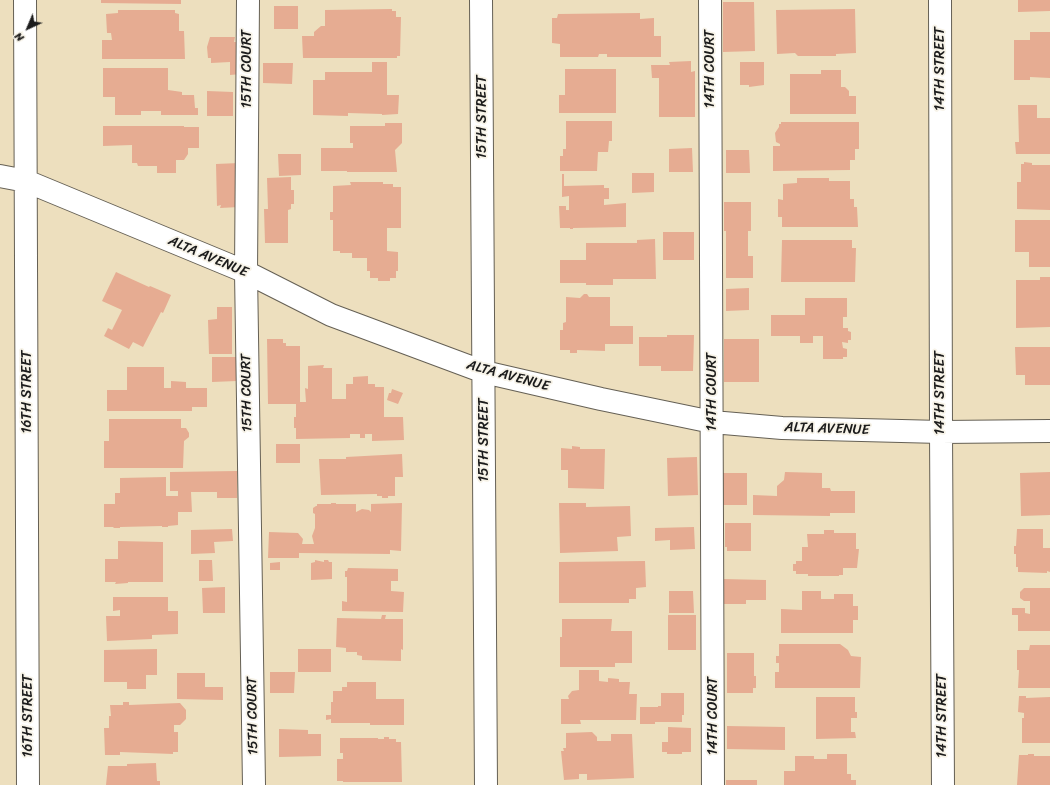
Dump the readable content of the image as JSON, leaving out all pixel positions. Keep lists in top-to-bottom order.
{
  "streets": {
    "street": [
      "15TH COURT",
      "14TH COURT",
      "14TH STREET",
      "15TH STREET",
      "ALTA AVENUE",
      "16TH STREET"
    ]
  },
  "crossings": [
    ["15TH COURT", "ALTA AVENUE"],
    ["14TH COURT", "ALTA AVENUE"],
    ["14TH STREET", "ALTA AVENUE"],
    ["15TH STREET", "ALTA AVENUE"],
    ["ALTA AVENUE", "16TH STREET"]
  ],
  "north": "bottom left"
}
